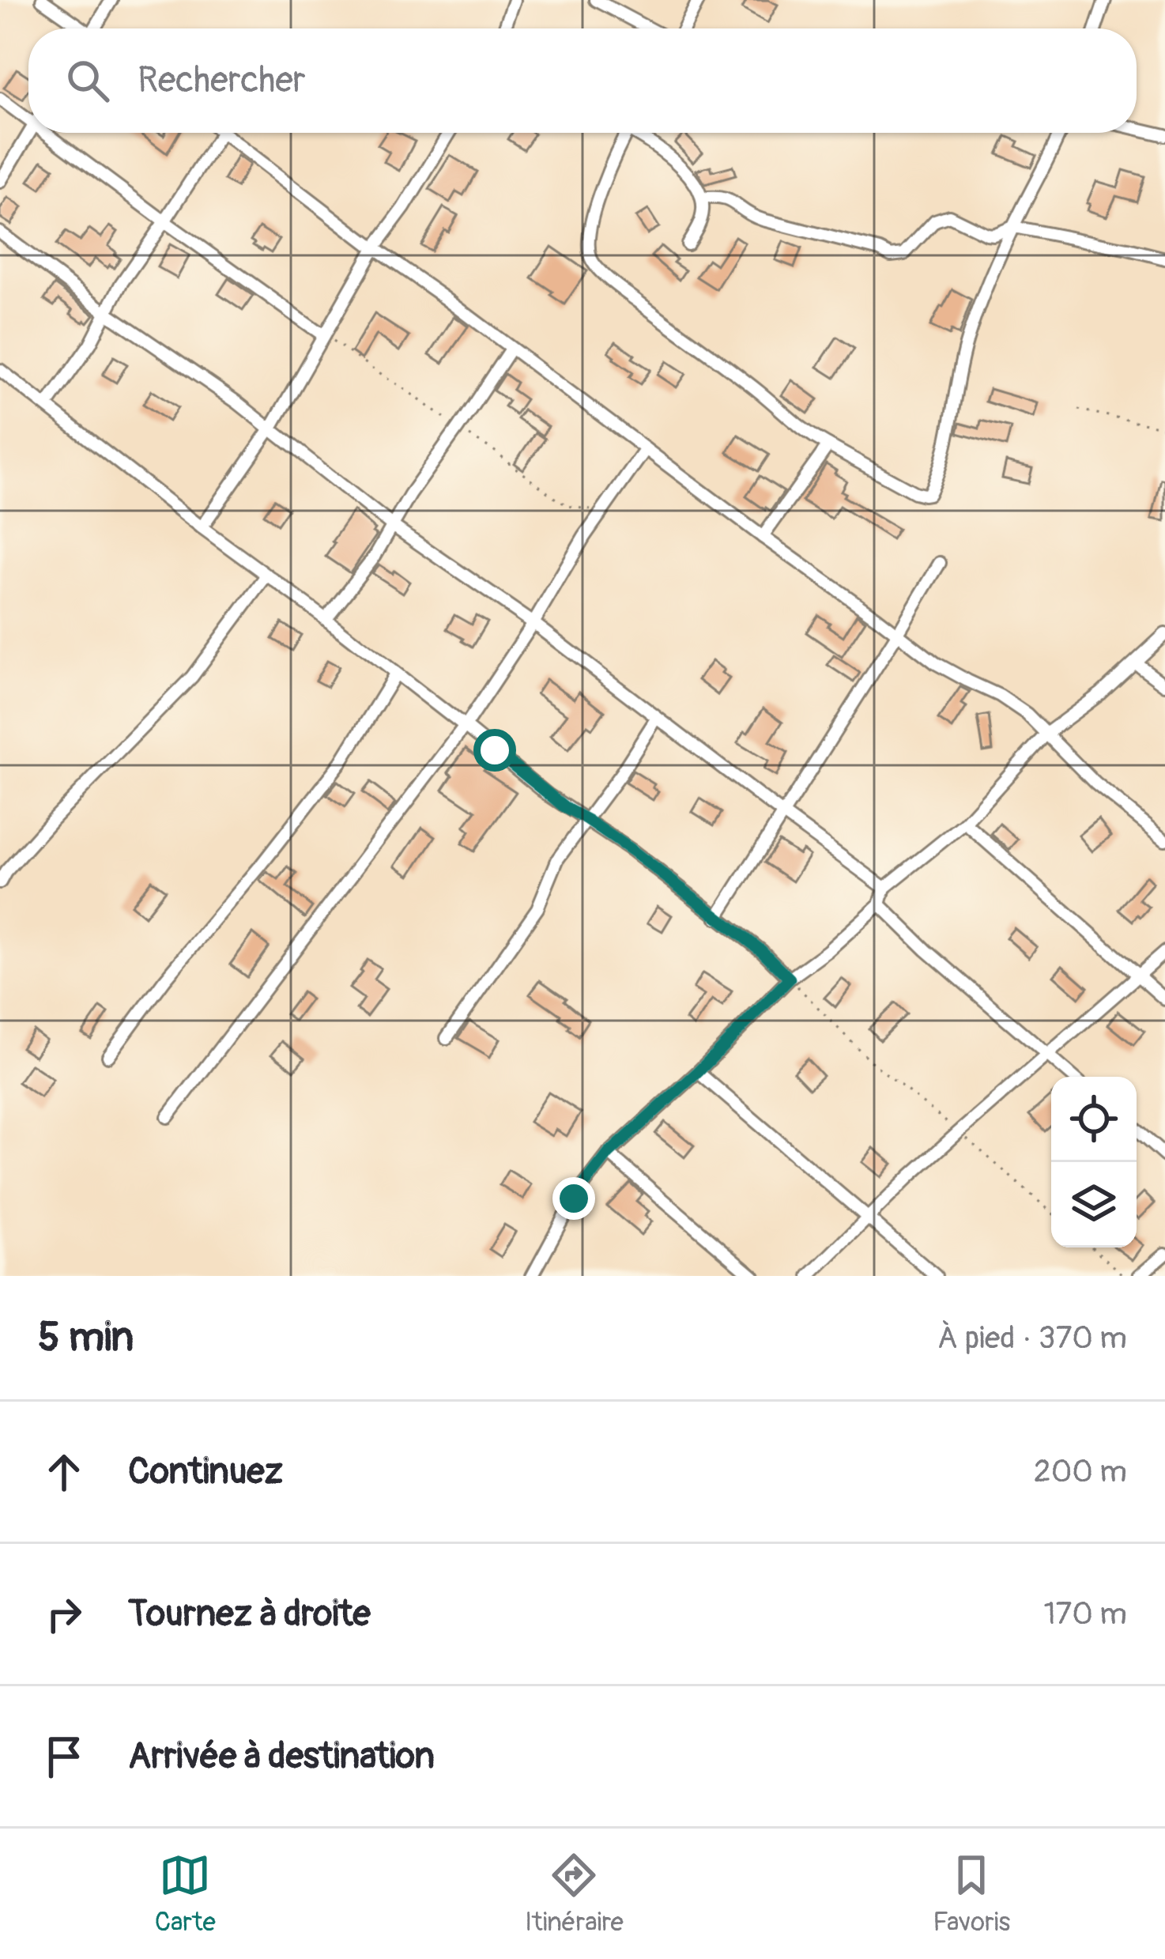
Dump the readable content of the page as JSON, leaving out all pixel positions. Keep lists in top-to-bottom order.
{
  "page": {
    "search": "Rechercher",
    "heading": ["5 min", "À pied · 370 m"],
    "list": [
      ["Continuez", "200 m"],
      ["Tournez à droite", "170 m"],
      "Arrivée à destination"
    ],
    "nav": ["Carte", "Itinéraire", "Favoris"]
  }
}
